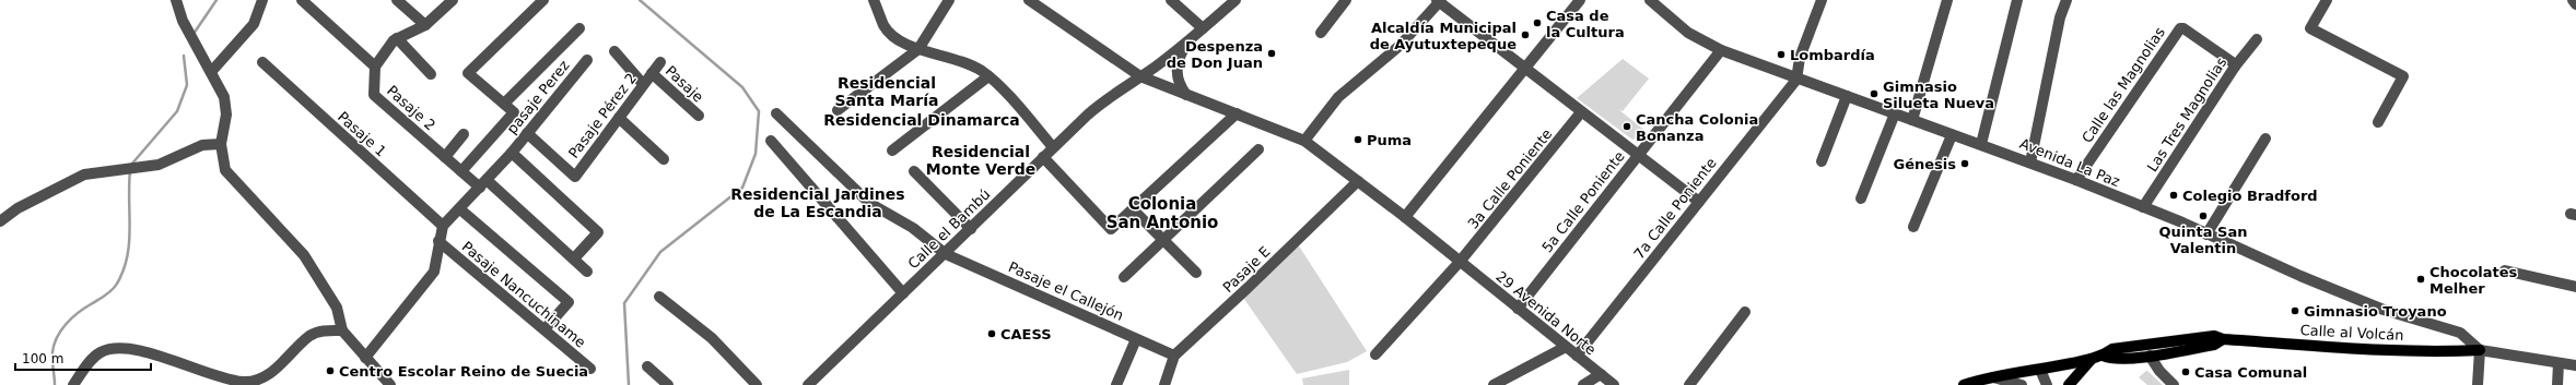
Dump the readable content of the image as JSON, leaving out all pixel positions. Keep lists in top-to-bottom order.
{
  "streets": {
    "main road": ["Calle al Volcán"],
    "street": [
      "Pasaje",
      "Calle las Magnolias",
      "pasaje Perez",
      "Pasaje 2",
      "Las Tres Magnolias",
      "Pasaje Pérez 2",
      "Pasaje 1",
      "Avenida La Paz",
      "3a Calle Poniente",
      "5a Calle Poniente",
      "7a Calle Poniente",
      "Calle el Bambú",
      "Pasaje E",
      "Pasaje el Callejón",
      "Pasaje Nancuchiname",
      "29 Avenida Norte"
    ]
  },
  "crossings": [
    ["Pasaje", "Pasaje Pérez 2"],
    ["Calle las Magnolias", "Las Tres Magnolias"],
    ["Calle las Magnolias", "Avenida La Paz"],
    ["pasaje Perez", "Pasaje 2"],
    ["pasaje Perez", "Pasaje Pérez 2"],
    ["pasaje Perez", "Pasaje 1"],
    ["Las Tres Magnolias", "Avenida La Paz"],
    ["Avenida La Paz", "5a Calle Poniente"],
    ["Avenida La Paz", "7a Calle Poniente"],
    ["Avenida La Paz", "Calle al Volcán"],
    ["3a Calle Poniente", "29 Avenida Norte"],
    ["5a Calle Poniente", "29 Avenida Norte"],
    ["7a Calle Poniente", "29 Avenida Norte"],
    ["Calle el Bambú", "Pasaje el Callejón"],
    ["Calle el Bambú", "29 Avenida Norte"],
    ["Pasaje E", "Pasaje el Callejón"],
    ["Pasaje E", "29 Avenida Norte"]
  ],
  "districts": [
    "Residencial Santa María",
    "Residencial Dinamarca",
    "Residencial Monte Verde",
    "Residencial Jardines de La Escandia",
    "Colonia San Antonio"
  ],
  "places": [
    "Casa de la Cultura",
    "Alcaldía Municipal de Ayutuxtepeque",
    "Despenza de Don Juan",
    "Lombardía",
    "Gimnasio Silueta Nueva",
    "Cancha Colonia Bonanza",
    "Puma",
    "Génesis",
    "Colegio Bradford",
    "Quinta San Valentin",
    "Chocolates Melher",
    "Gimnasio Troyano",
    "CAESS",
    "Centro Escolar Reino de Suecia",
    "Casa Comunal"
  ],
  "scale_bar": "100 m"
}
